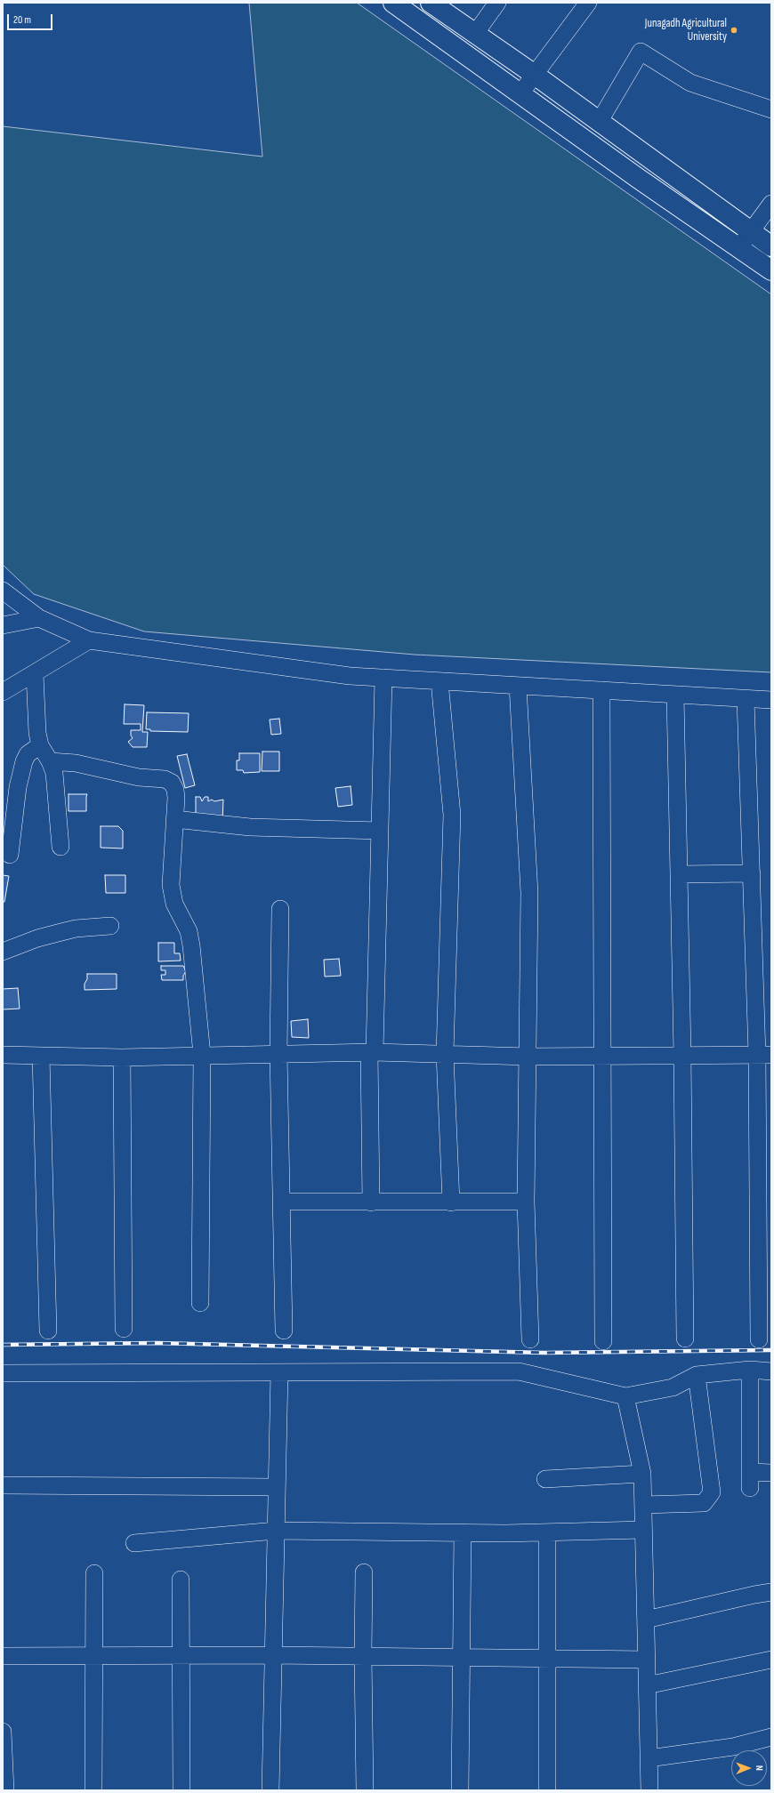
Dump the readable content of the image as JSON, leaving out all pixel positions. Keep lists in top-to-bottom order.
{
  "places": ["Junagadh Agricultural University"],
  "scale_bar": "20 m",
  "north": "right"
}
